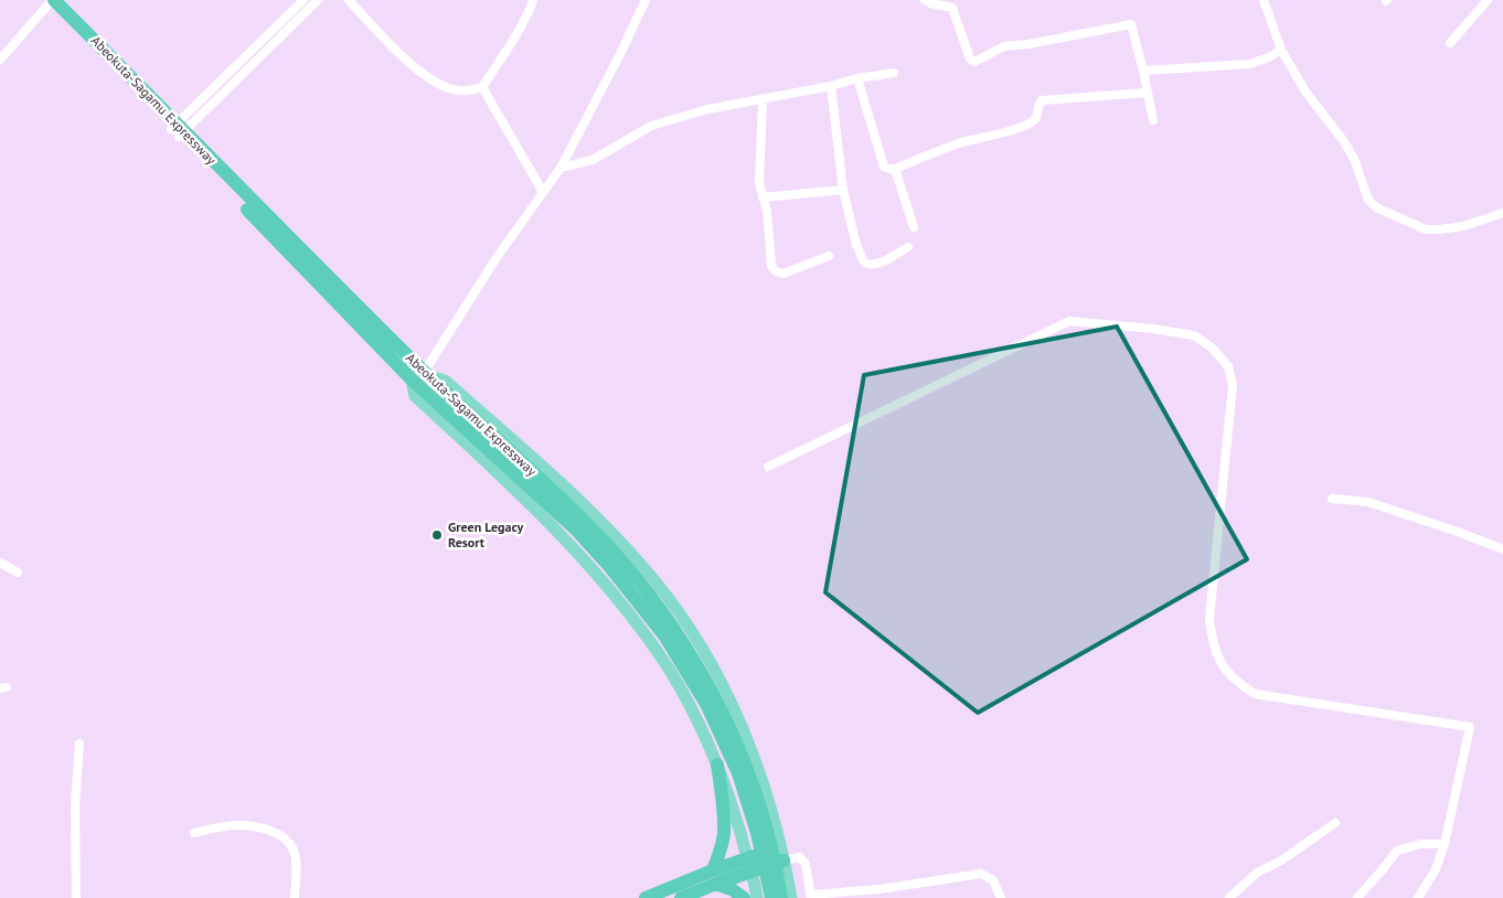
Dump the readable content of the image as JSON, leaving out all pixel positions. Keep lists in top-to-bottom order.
{
  "streets": {
    "highway": ["Abeokuta-Sagamu Expressway"]
  },
  "places": ["Green Legacy Resort"]
}
